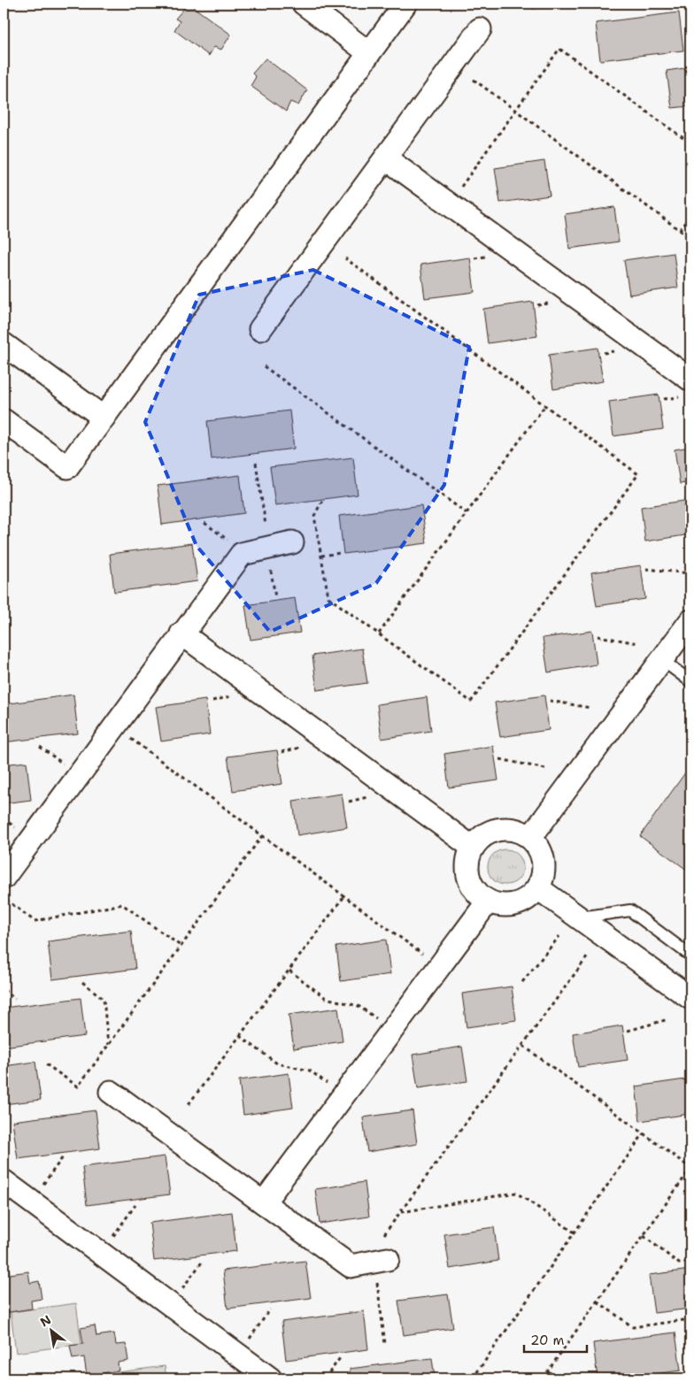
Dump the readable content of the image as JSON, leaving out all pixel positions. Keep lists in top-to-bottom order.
{
  "scale_bar": "20 m",
  "north": "top left"
}
